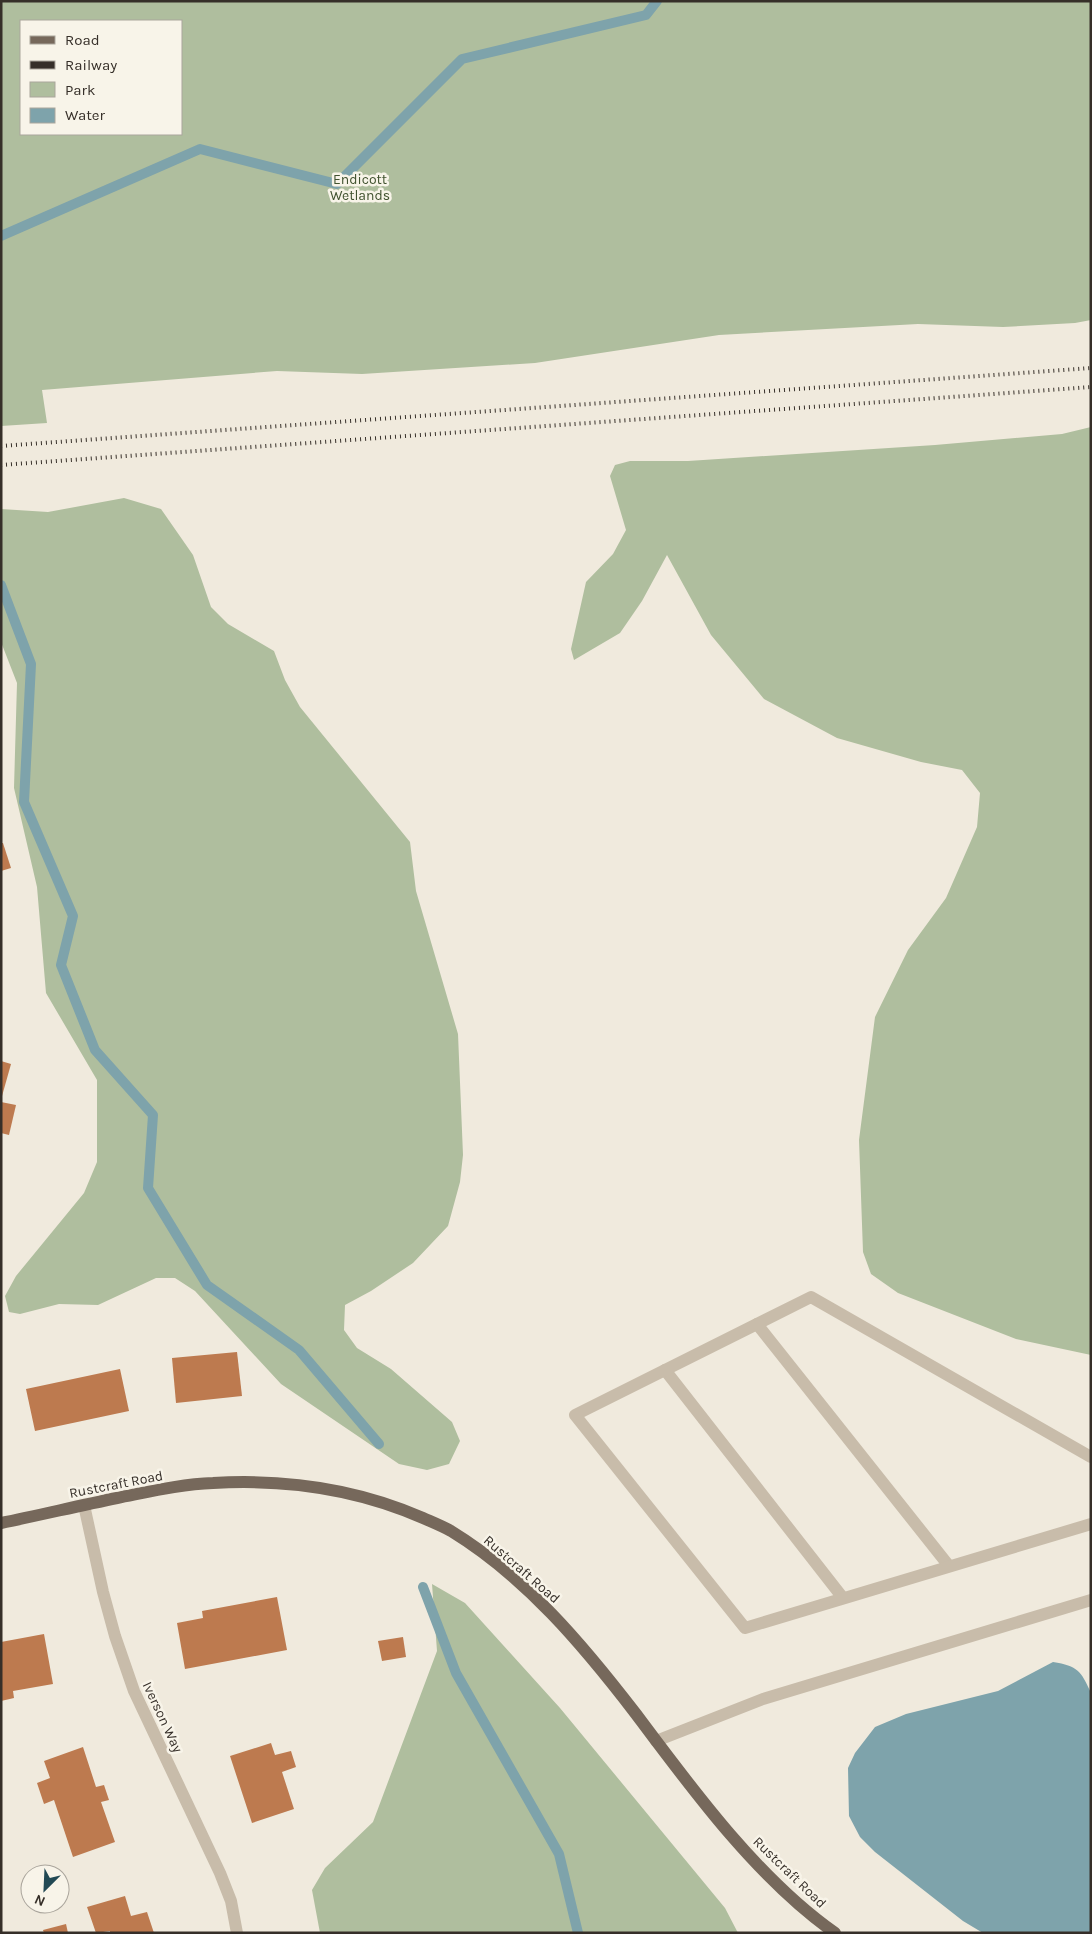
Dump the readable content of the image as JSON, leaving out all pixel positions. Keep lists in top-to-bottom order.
{
  "streets": {
    "main road": ["Rustcraft Road"],
    "street": ["Iverson Way"]
  },
  "crossings": [
    ["Rustcraft Road", "Iverson Way"]
  ],
  "parks": ["Endicott Wetlands"],
  "legend": [
    "Road",
    "Railway",
    "Park",
    "Water"
  ],
  "north": "bottom left"
}
